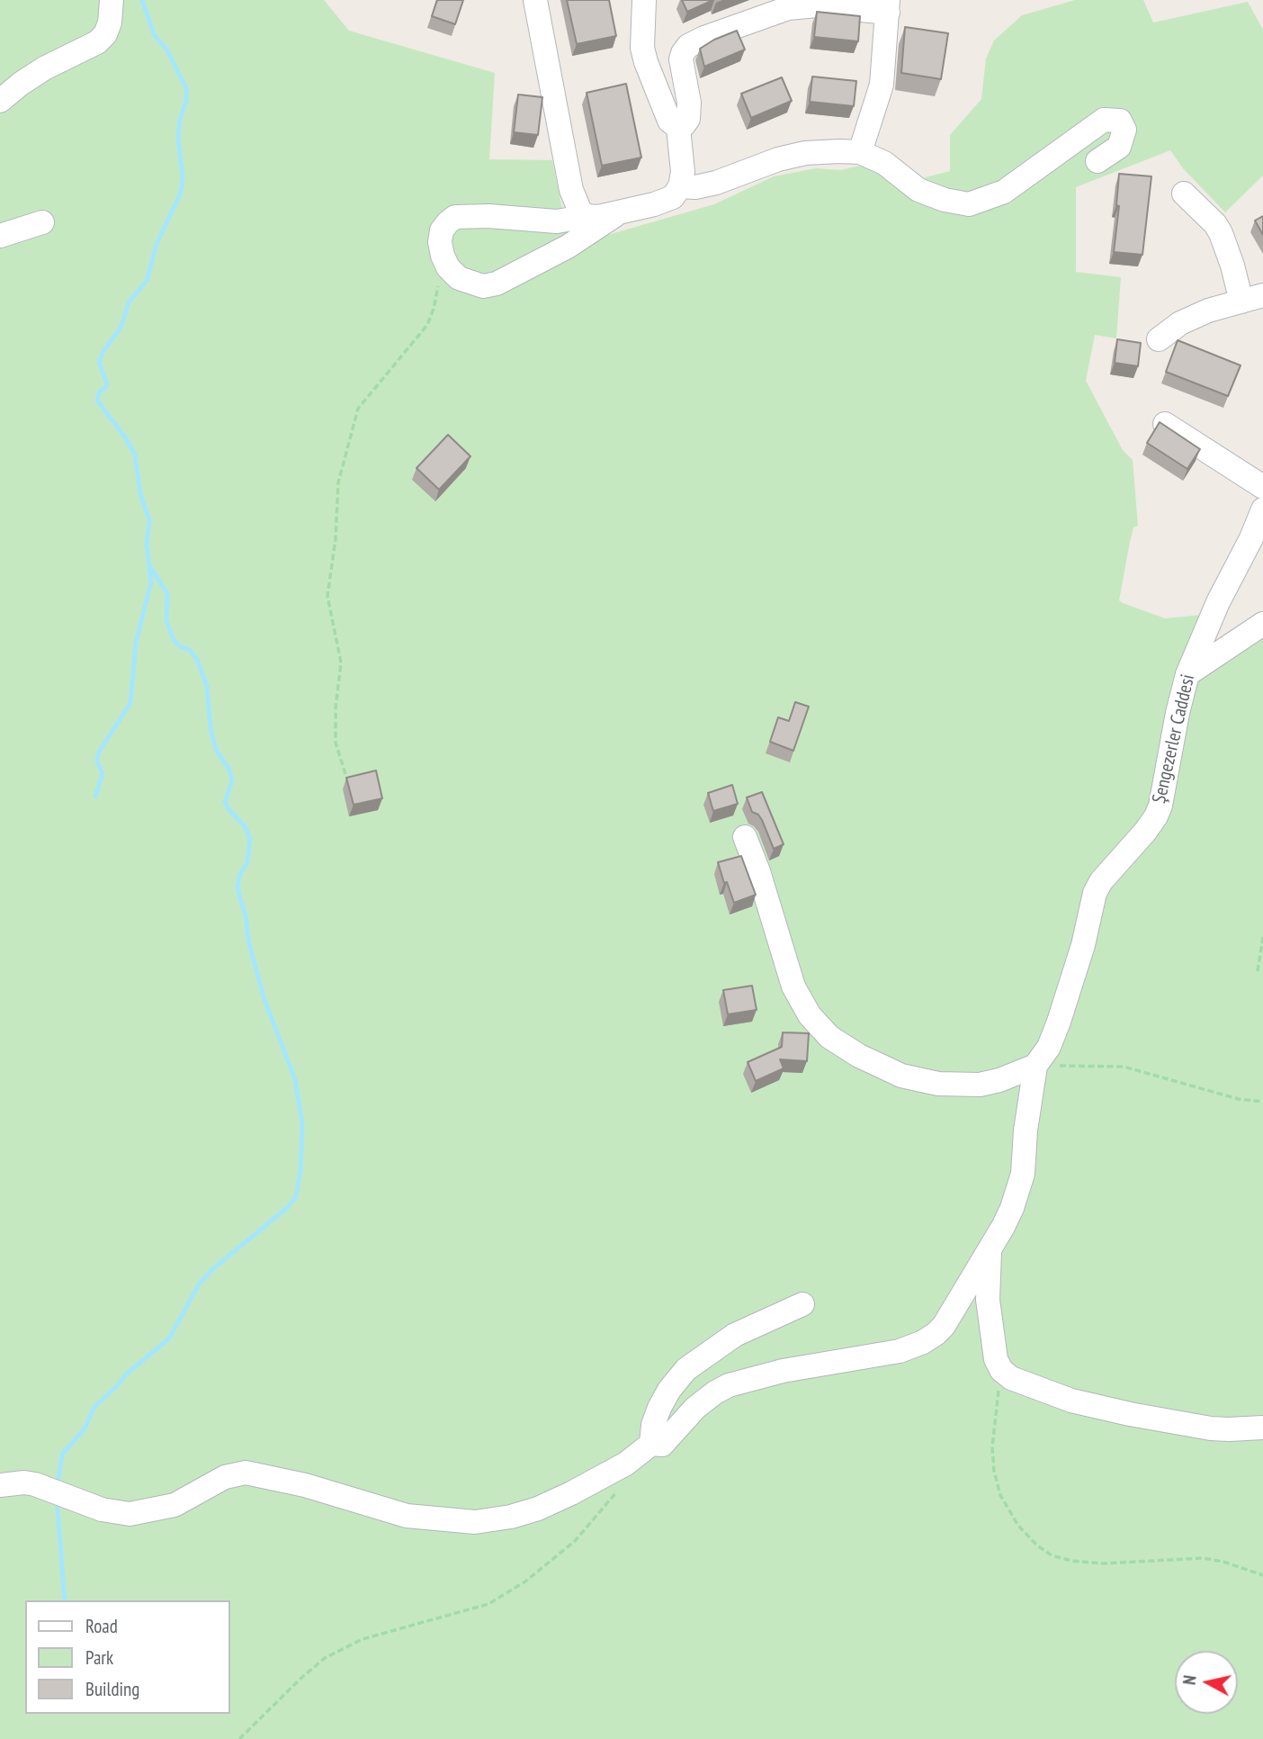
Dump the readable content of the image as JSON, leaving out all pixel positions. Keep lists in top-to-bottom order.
{
  "streets": {
    "street": ["Şengezerler Caddesi"]
  },
  "legend": ["Road", "Park", "Building"],
  "north": "left"
}
